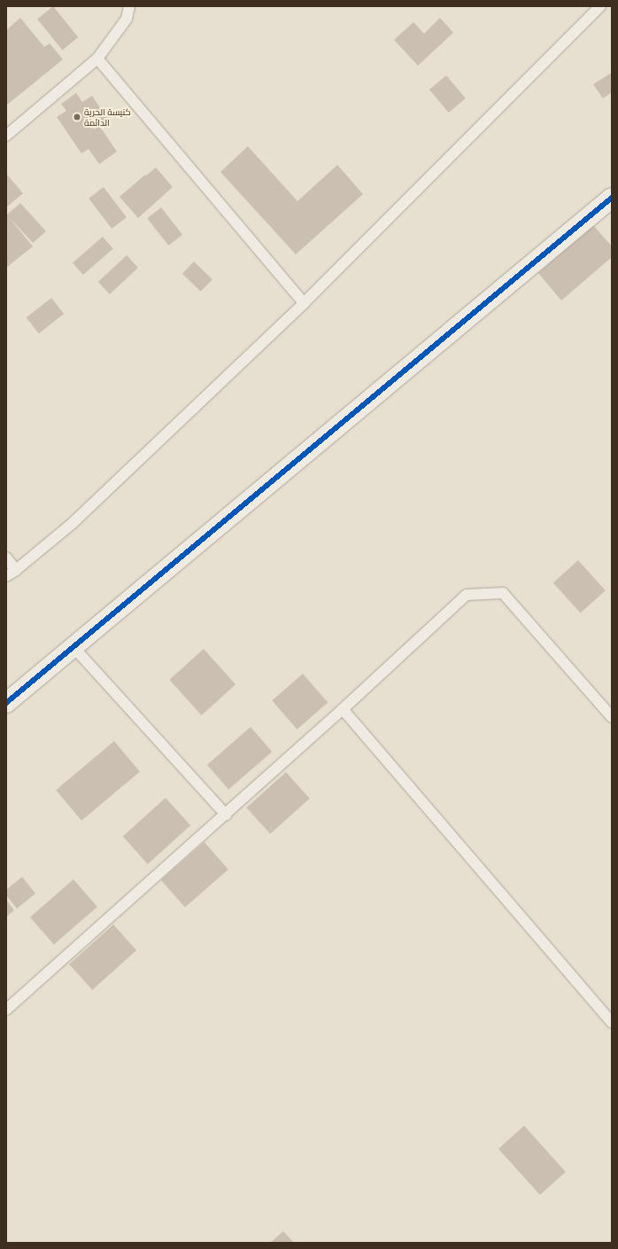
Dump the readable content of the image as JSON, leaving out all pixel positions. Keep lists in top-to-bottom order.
{
  "places": ["كنيسة الحرية الدائمة"]
}
